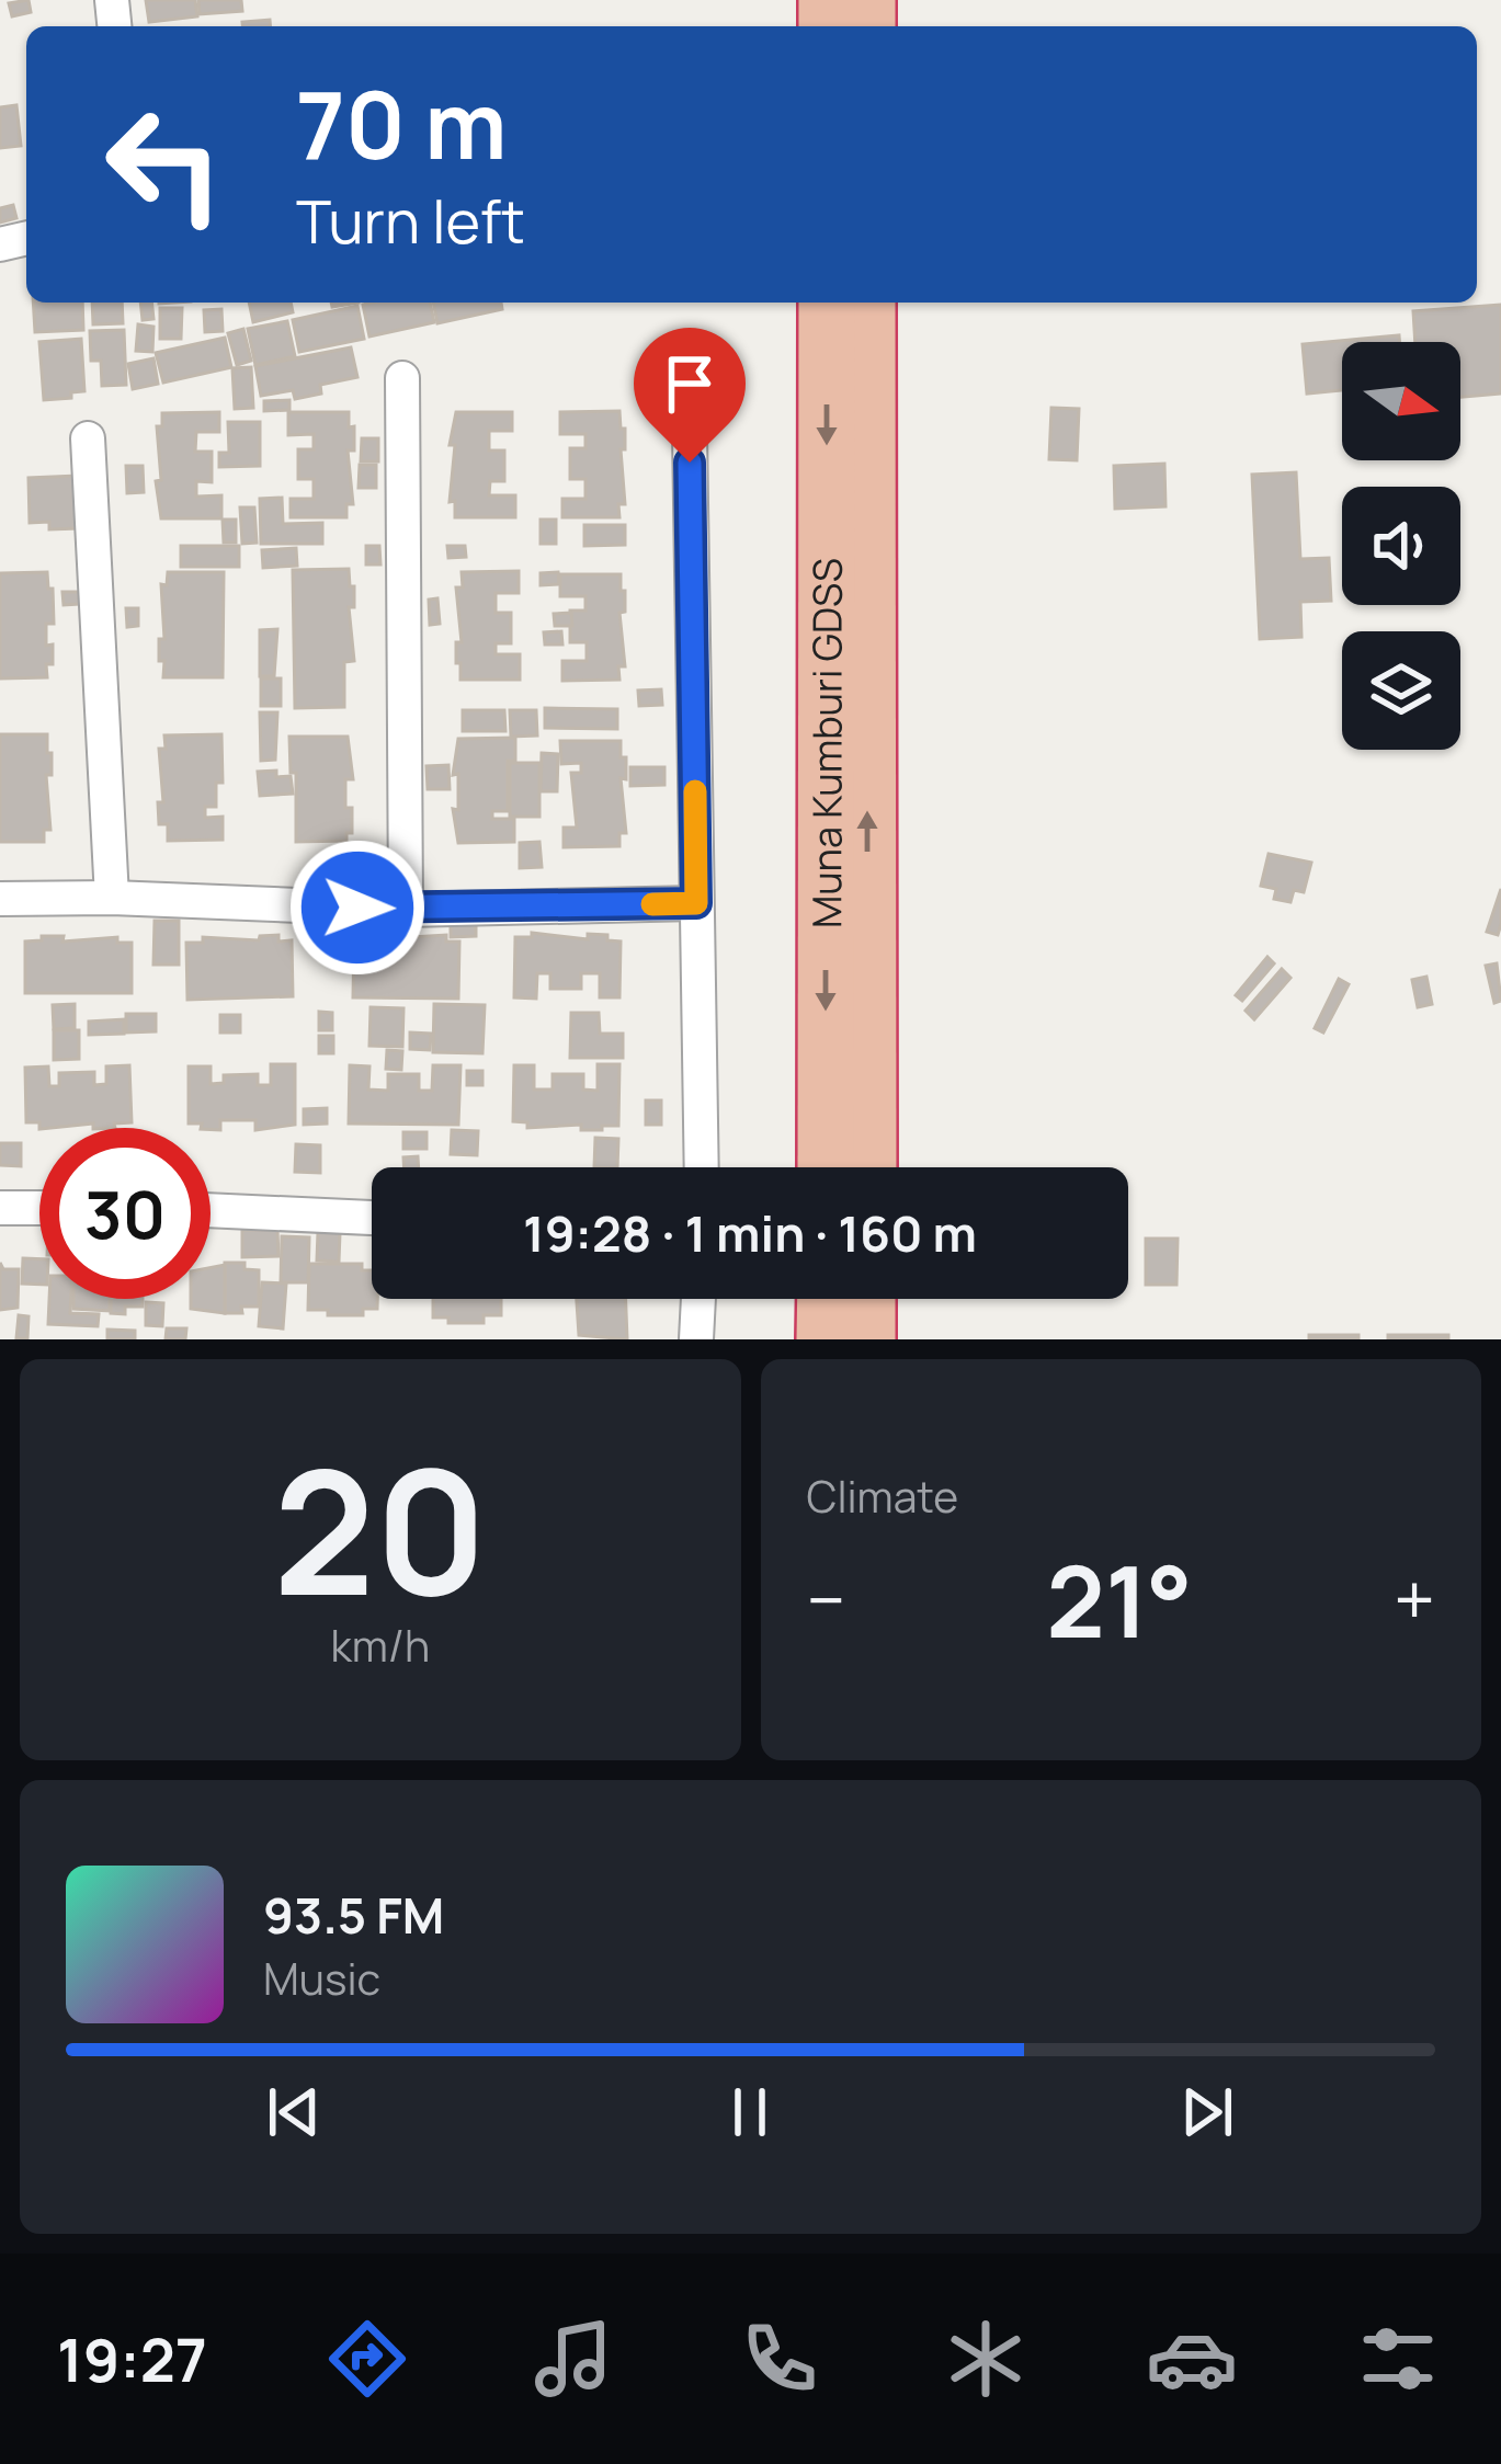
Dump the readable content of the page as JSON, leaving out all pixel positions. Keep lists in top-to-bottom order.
{
  "streets": {
    "highway": ["Muna Kumburi GDSS"]
  },
  "north": "right",
  "page": {
    "turn": ["70 m", "Turn left"],
    "limit": "30",
    "trip": "19:28 · 1 min · 160 m",
    "tile": [
      ["20", "km/h"],
      "Climate"
    ],
    "heat": ["−", "21°", "+"],
    "song": ["93.5 FM", "Music"],
    "tabs": "19:27"
  }
}
